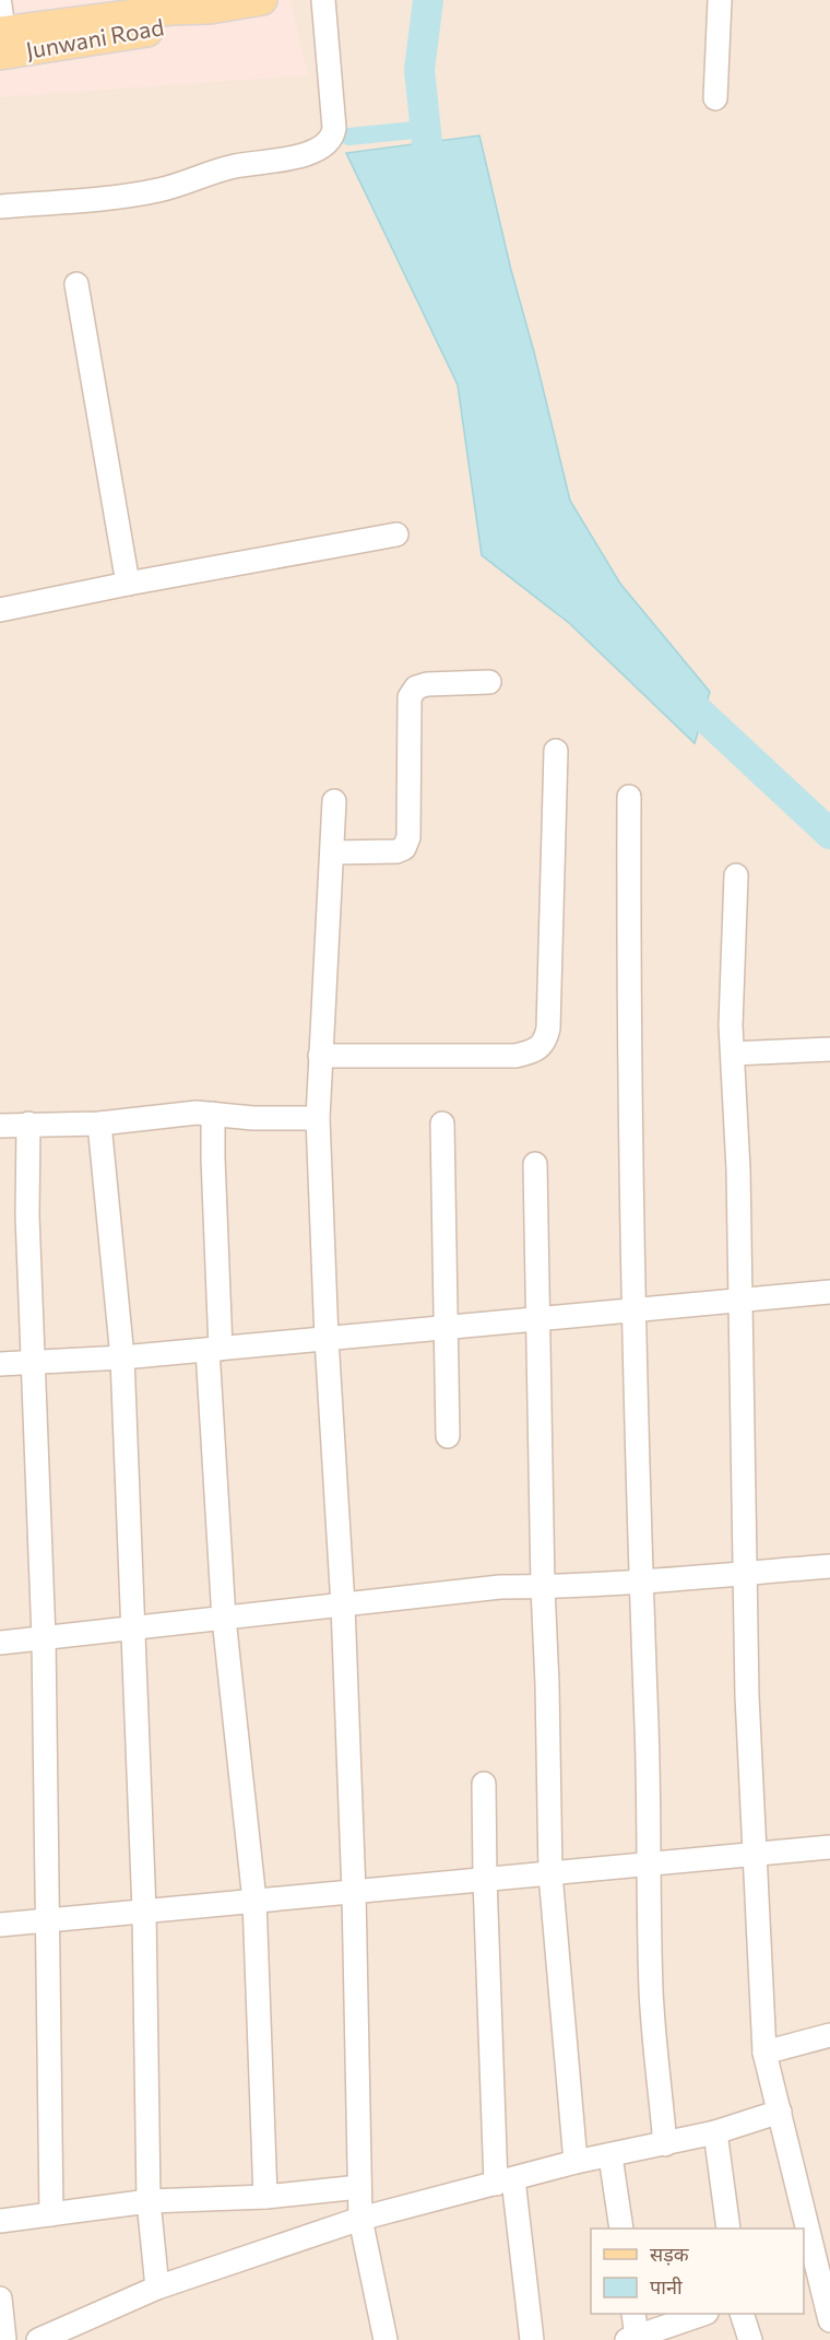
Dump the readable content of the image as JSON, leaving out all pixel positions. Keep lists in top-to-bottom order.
{
  "streets": {
    "main road": ["Junwani Road"]
  },
  "legend": ["सड़क", "पानी"]
}
